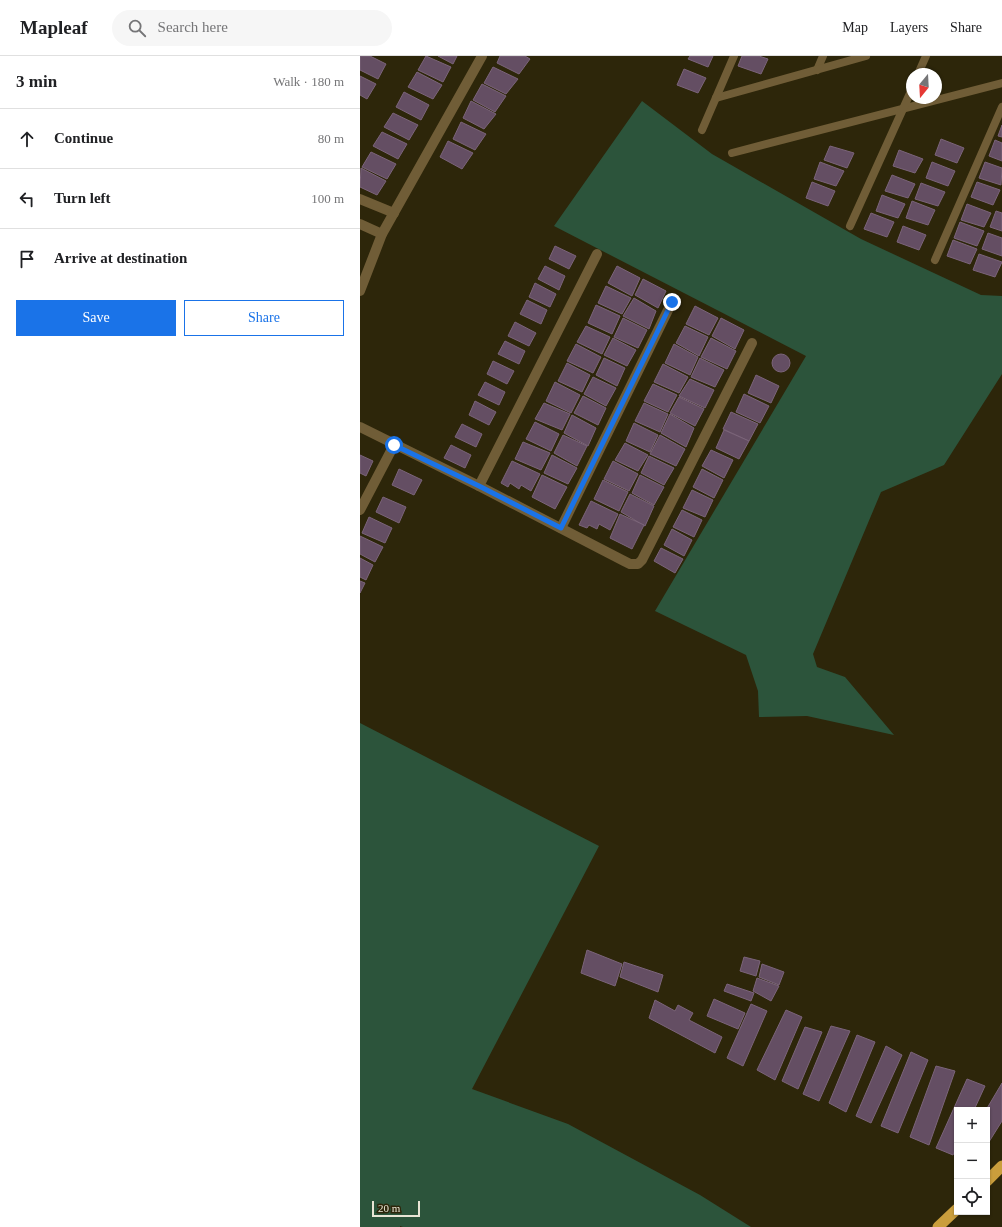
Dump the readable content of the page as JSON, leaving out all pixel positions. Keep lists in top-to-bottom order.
{
  "scale_bar": "20 m",
  "north": "bottom",
  "page": {
    "header": "Mapleaf",
    "search": "Search here",
    "nav": ["Map", "Layers", "Share"],
    "heading": ["3 min", "Walk · 180 m"],
    "list": [
      ["Continue", "80 m"],
      ["Turn left", "100 m"],
      "Arrive at destination"
    ],
    "buttons": ["Save", "Share"],
    "map_buttons": ["+", "−"],
    "scale": "20 m"
  }
}
